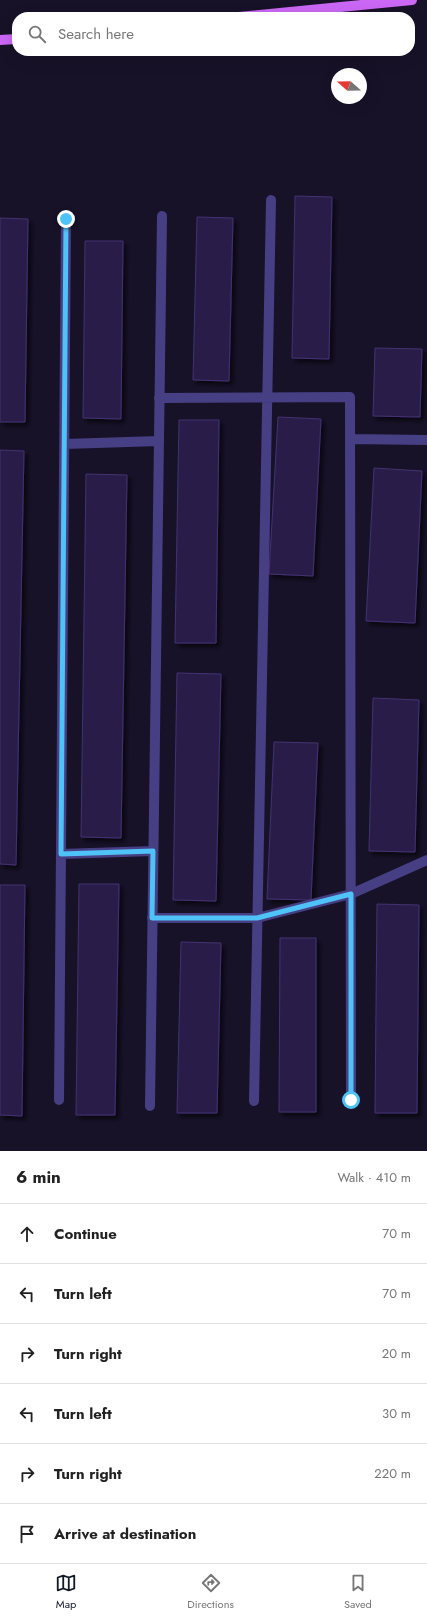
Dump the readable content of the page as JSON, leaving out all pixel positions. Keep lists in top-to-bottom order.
{
  "north": "left",
  "page": {
    "search": "Search here",
    "heading": ["6 min", "Walk · 410 m"],
    "list": [
      ["Continue", "70 m"],
      ["Turn left", "70 m"],
      ["Turn right", "20 m"],
      ["Turn left", "30 m"],
      ["Turn right", "220 m"],
      "Arrive at destination"
    ],
    "nav": ["Map", "Directions", "Saved"]
  }
}
